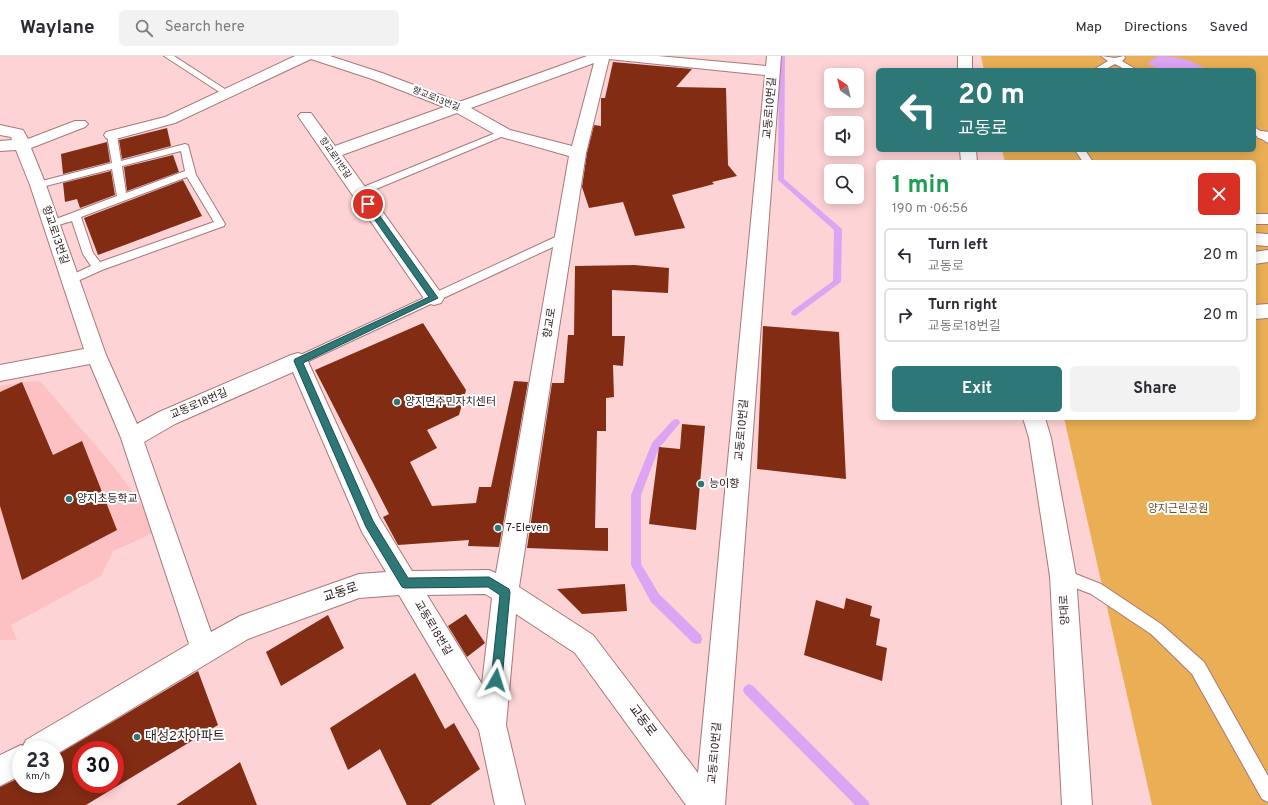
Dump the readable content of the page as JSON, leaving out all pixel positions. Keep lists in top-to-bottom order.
{
  "streets": {
    "street": [
      "향교로13번길",
      "교동로10번길",
      "향교로11번길",
      "향교로",
      "교동로18번길",
      "교동로",
      "양대로"
    ]
  },
  "crossings": [
    ["향교로13번길", "향교로"],
    ["향교로", "교동로18번길"],
    ["향교로", "교동로"],
    ["교동로18번길", "교동로"]
  ],
  "parks": ["양지근린공원"],
  "places": [
    "양지면주민자치센터",
    "능이향",
    "양지초등학교",
    "7-Eleven",
    "대성2차아파트"
  ],
  "north": "top left",
  "page": {
    "header": "Waylane",
    "search": "Search here",
    "nav": ["Map", "Directions", "Saved"],
    "turn": ["20 m", "교동로"],
    "heading": ["1 min", "190 m · 06:56"],
    "list": [
      {
        "name": "Turn left",
        "note": "교동로",
        "value": "20 m"
      },
      {
        "name": "Turn right",
        "note": "교동로18번길",
        "value": "20 m"
      }
    ],
    "buttons": ["Exit", "Share"],
    "speed": "23 km/h",
    "limit": "30"
  }
}
